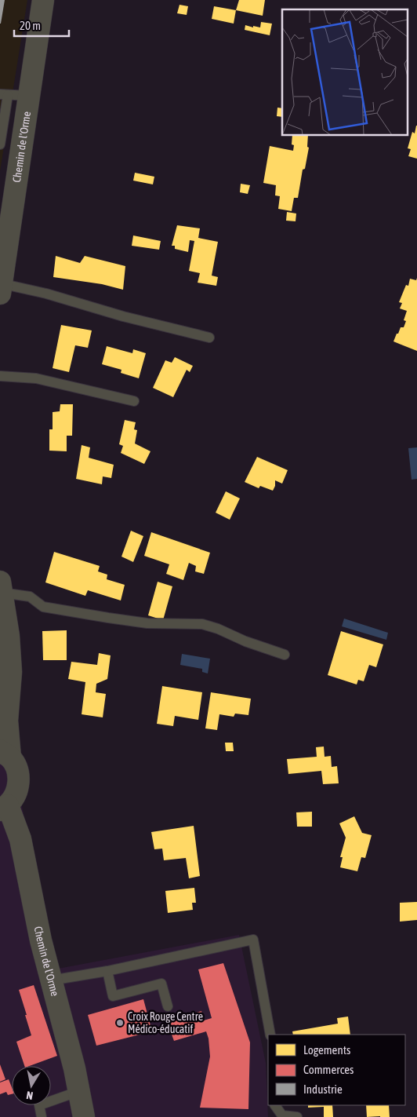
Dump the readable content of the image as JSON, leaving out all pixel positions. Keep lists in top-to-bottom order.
{
  "streets": {
    "street": ["Chemin de l'Orme"]
  },
  "places": ["Croix Rouge Centre Médico-éducatif"],
  "legend": ["Logements", "Commerces", "Industrie"],
  "scale_bar": "20 m",
  "north": "bottom"
}
